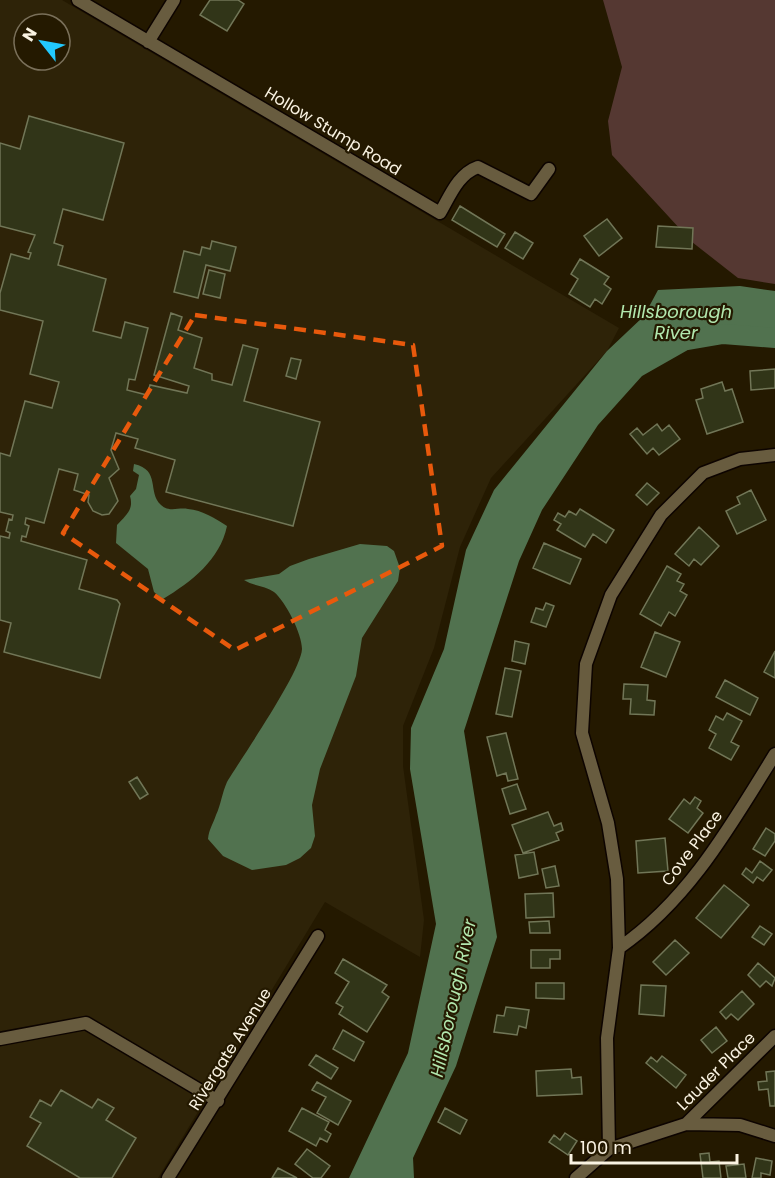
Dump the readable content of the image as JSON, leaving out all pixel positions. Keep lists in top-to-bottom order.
{
  "streets": {
    "street": [
      "Hollow Stump Road",
      "Cove Place",
      "Rivergate Avenue",
      "Lauder Place"
    ]
  },
  "water": ["Hillsborough River"],
  "scale_bar": "100 m",
  "north": "top left"
}
